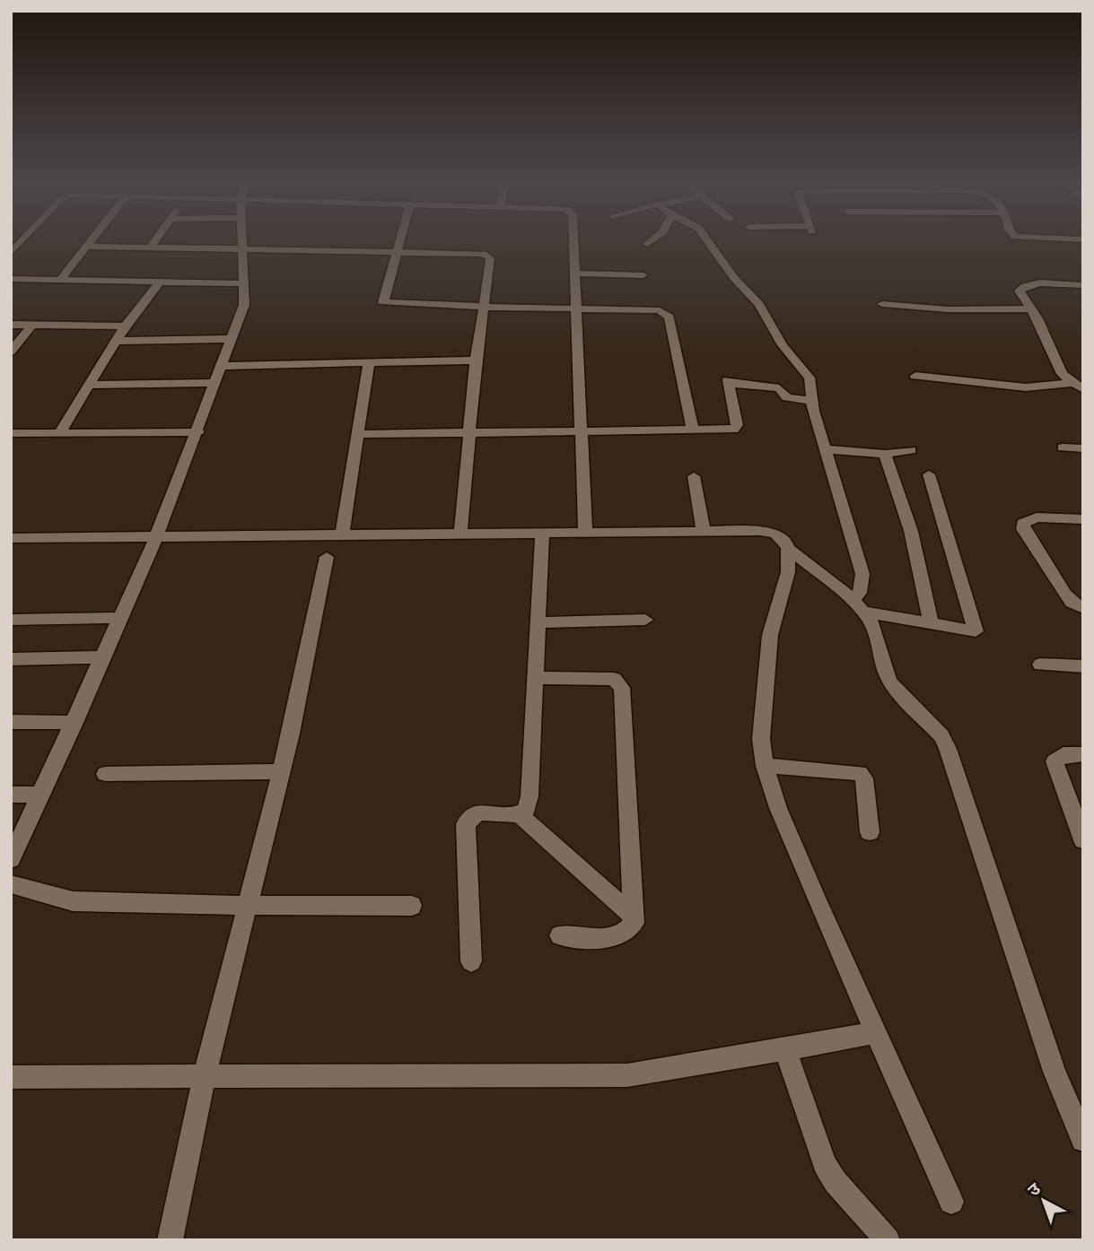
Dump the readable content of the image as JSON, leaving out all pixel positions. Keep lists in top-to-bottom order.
{
  "north": "top left"
}
